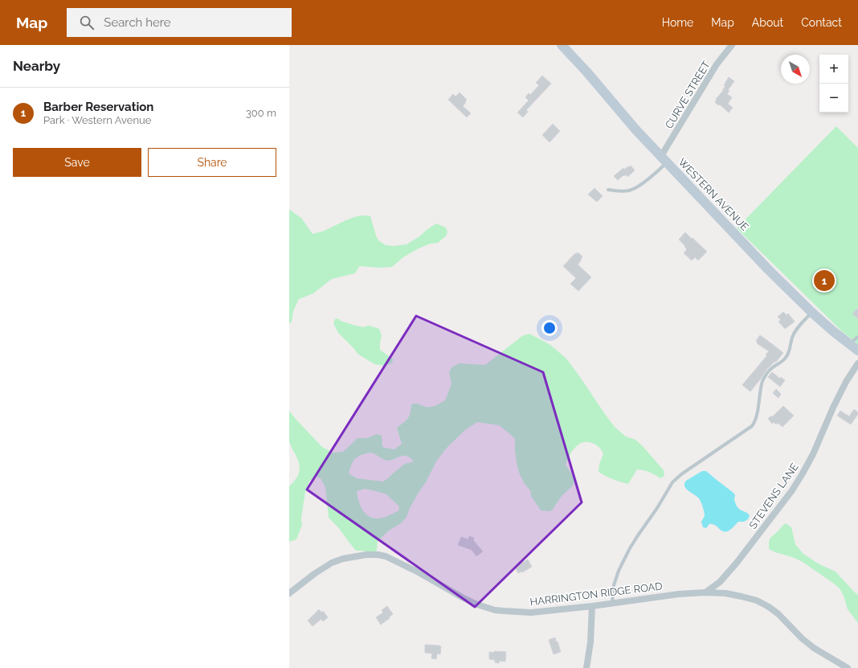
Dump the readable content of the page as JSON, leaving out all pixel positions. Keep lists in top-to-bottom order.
{
  "streets": {
    "street": [
      "CURVE STREET",
      "WESTERN AVENUE",
      "STEVENS LANE",
      "HARRINGTON RIDGE ROAD"
    ]
  },
  "crossings": [
    ["CURVE STREET", "WESTERN AVENUE"],
    ["STEVENS LANE", "HARRINGTON RIDGE ROAD"]
  ],
  "north": "bottom right",
  "page": {
    "header": "Map",
    "search": "Search here",
    "nav": [
      "Home",
      "Map",
      "About",
      "Contact"
    ],
    "heading": "Nearby",
    "map_buttons": ["+", "−"],
    "list": [
      {
        "mark": "1",
        "name": "Barber Reservation",
        "note": "Park · Western Avenue",
        "value": "300 m"
      }
    ],
    "buttons": ["Save", "Share"],
    "pins": "1"
  }
}
